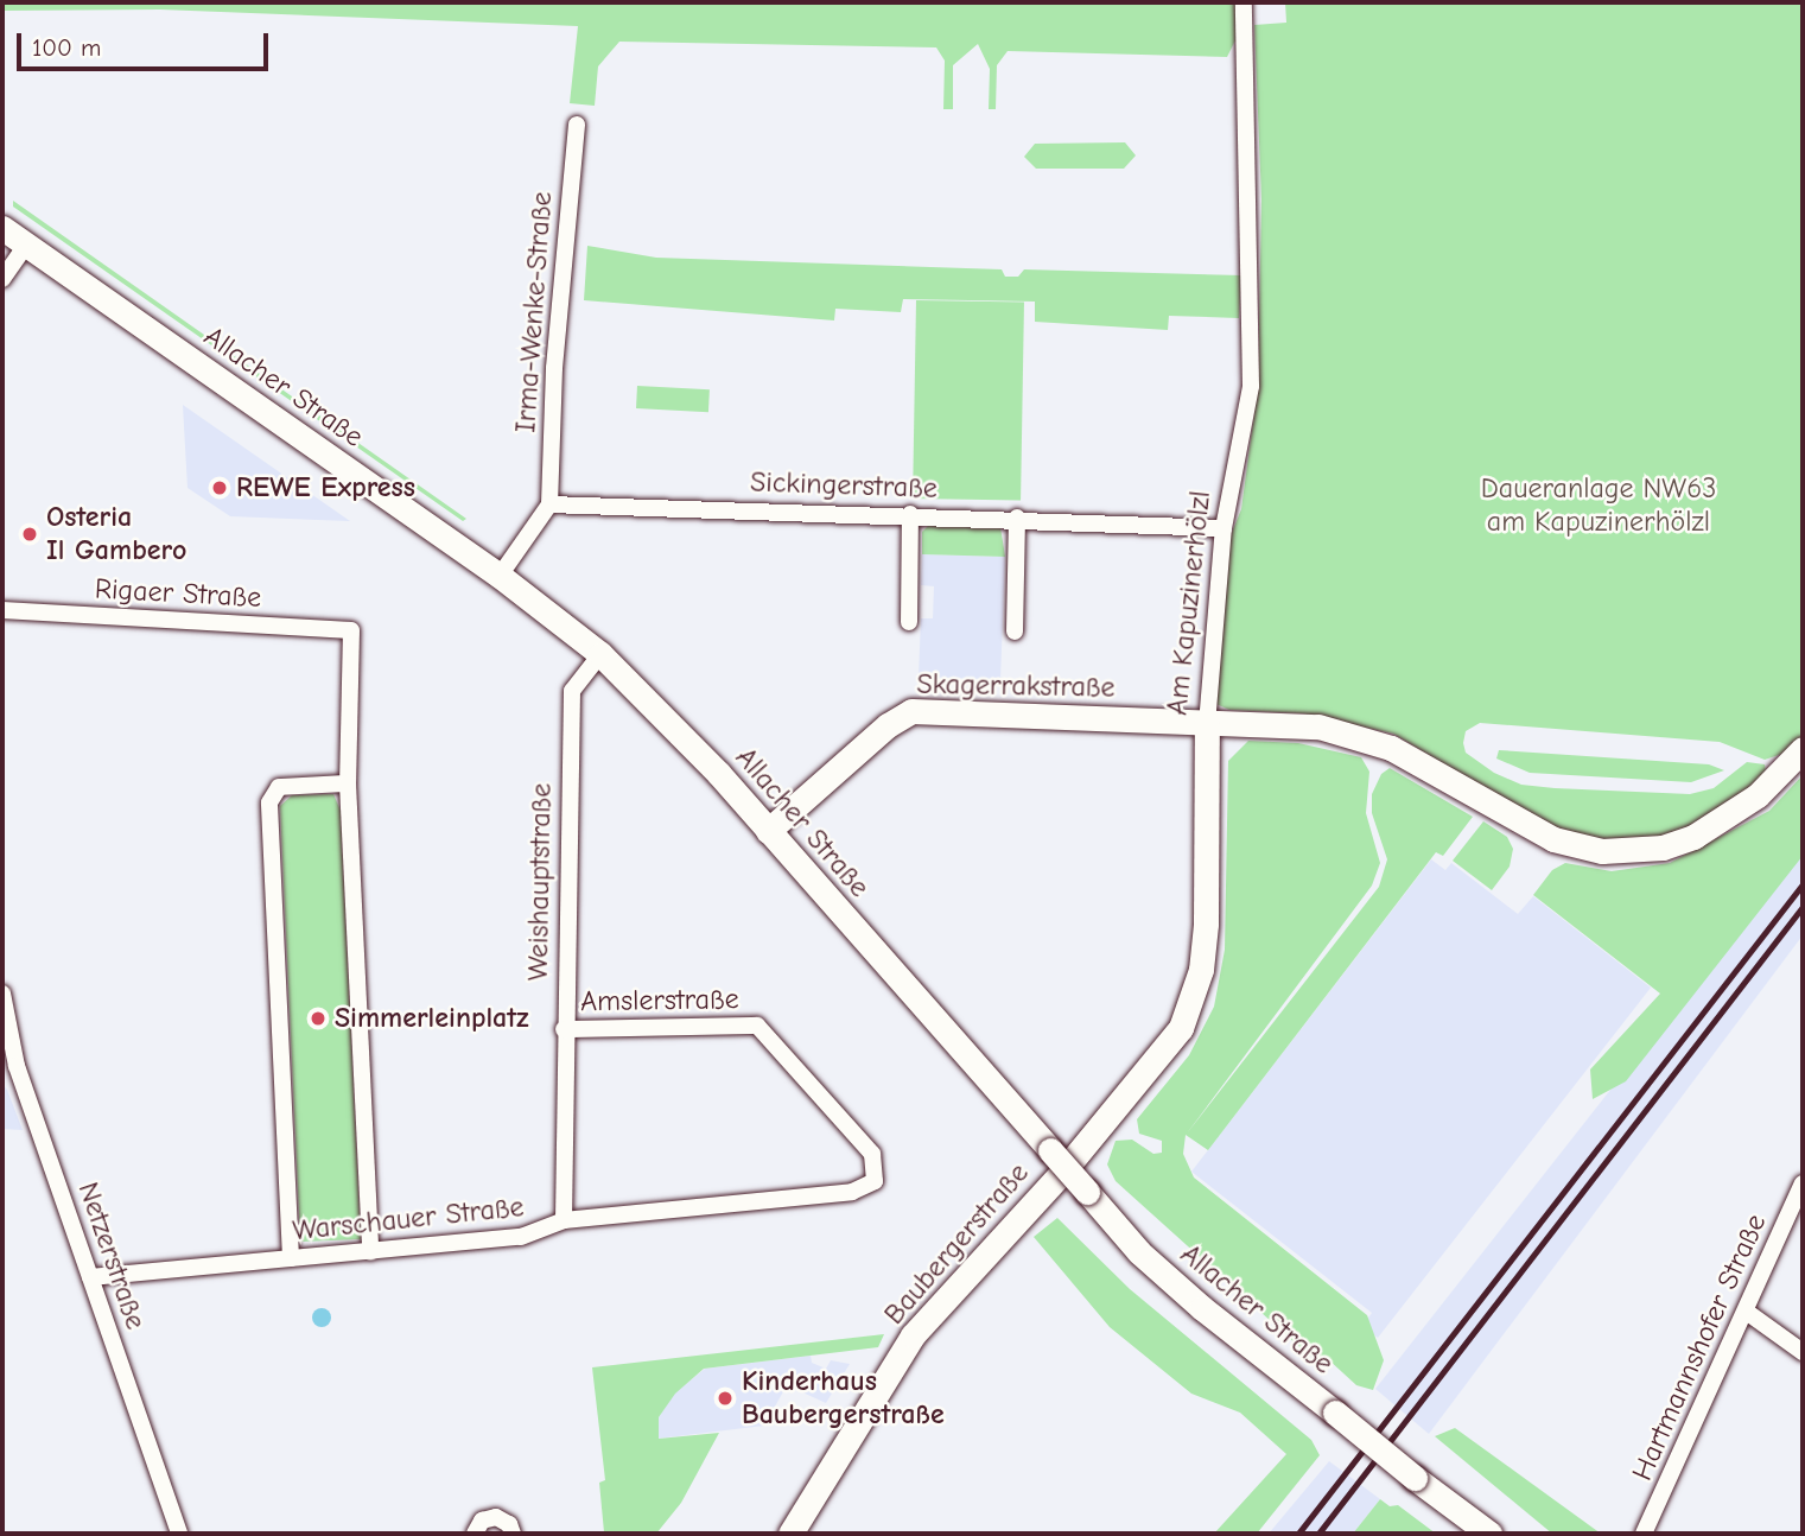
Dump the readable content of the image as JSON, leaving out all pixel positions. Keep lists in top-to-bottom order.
{
  "streets": {
    "street": [
      "Irma-Wenke-Straße",
      "Allacher Straße",
      "Sickingerstraße",
      "Rigaer Straße",
      "Am Kapuzinerhölzl",
      "Skagerrakstraße",
      "Weishauptstraße",
      "Amslerstraße",
      "Warschauer Straße",
      "Baubergerstraße",
      "Netzerstraße",
      "Hartmannshofer Straße"
    ]
  },
  "crossings": [
    ["Irma-Wenke-Straße", "Sickingerstraße"],
    ["Allacher Straße", "Am Kapuzinerhölzl"],
    ["Allacher Straße", "Skagerrakstraße"],
    ["Allacher Straße", "Weishauptstraße"],
    ["Allacher Straße", "Baubergerstraße"],
    ["Sickingerstraße", "Am Kapuzinerhölzl"],
    ["Am Kapuzinerhölzl", "Skagerrakstraße"],
    ["Am Kapuzinerhölzl", "Baubergerstraße"],
    ["Weishauptstraße", "Amslerstraße"],
    ["Weishauptstraße", "Warschauer Straße"],
    ["Amslerstraße", "Warschauer Straße"],
    ["Warschauer Straße", "Netzerstraße"]
  ],
  "parks": ["Daueranlage NW63 am Kapuzinerhölzl"],
  "places": [
    "REWE Express",
    "Osteria Il Gambero",
    "Simmerleinplatz",
    "Kinderhaus Baubergerstraße"
  ],
  "scale_bar": "100 m"
}
